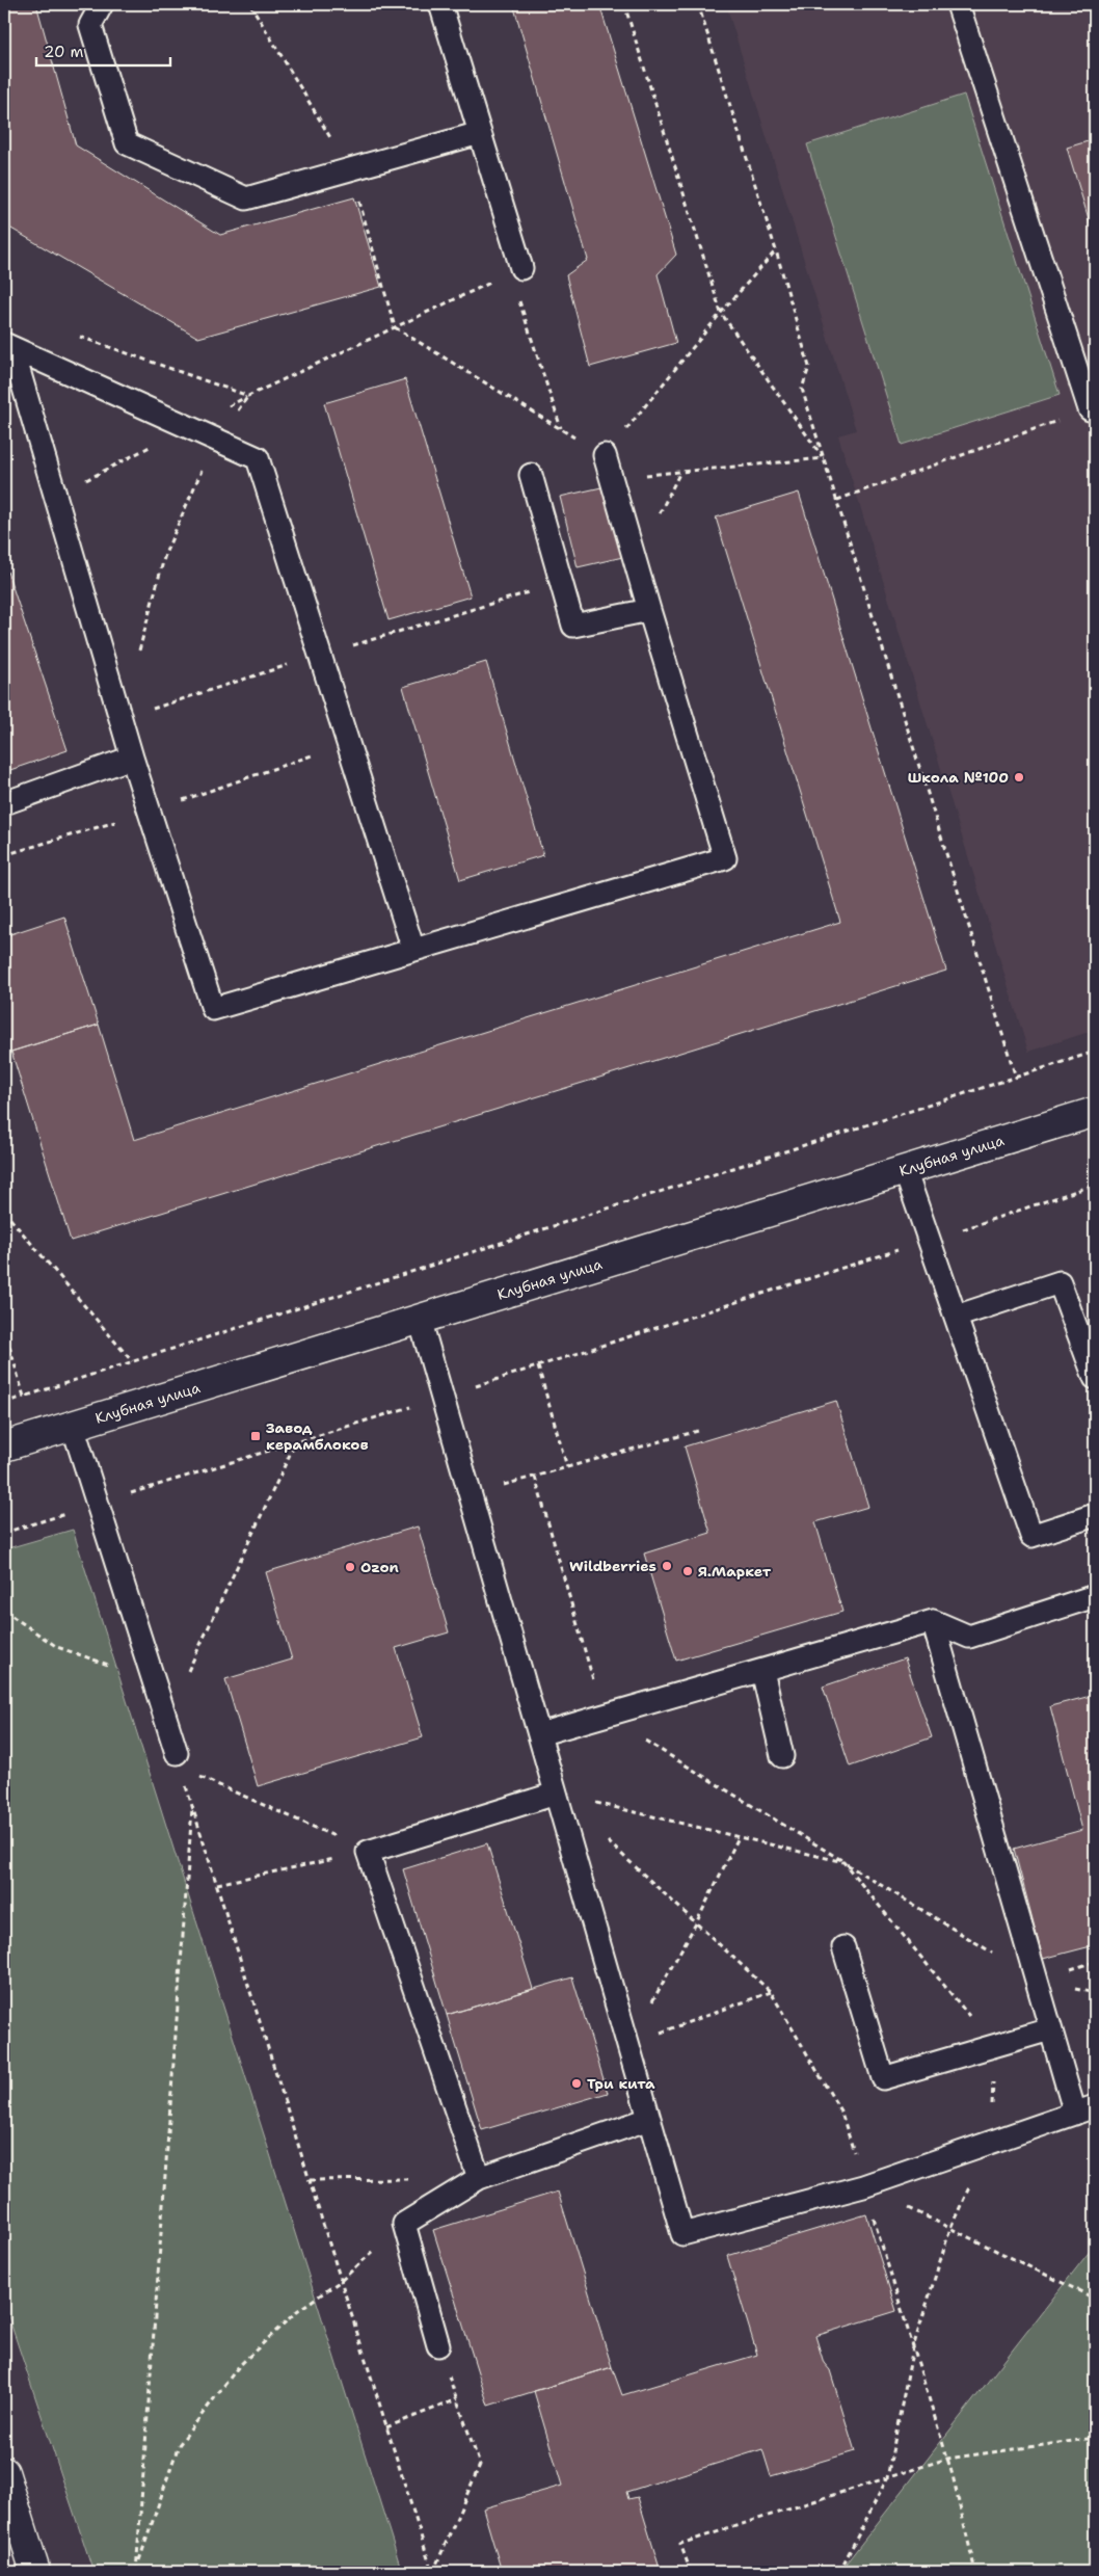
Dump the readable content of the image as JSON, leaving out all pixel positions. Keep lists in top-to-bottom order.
{
  "streets": {
    "main road": ["Клубная улица"]
  },
  "places": {
    "other": [
      "Школа №100",
      "Wildberries",
      "Ozon",
      "Я.Маркет",
      "Три кита"
    ],
    "transit": ["Завод керамблоков"]
  },
  "scale_bar": "20 m"
}
